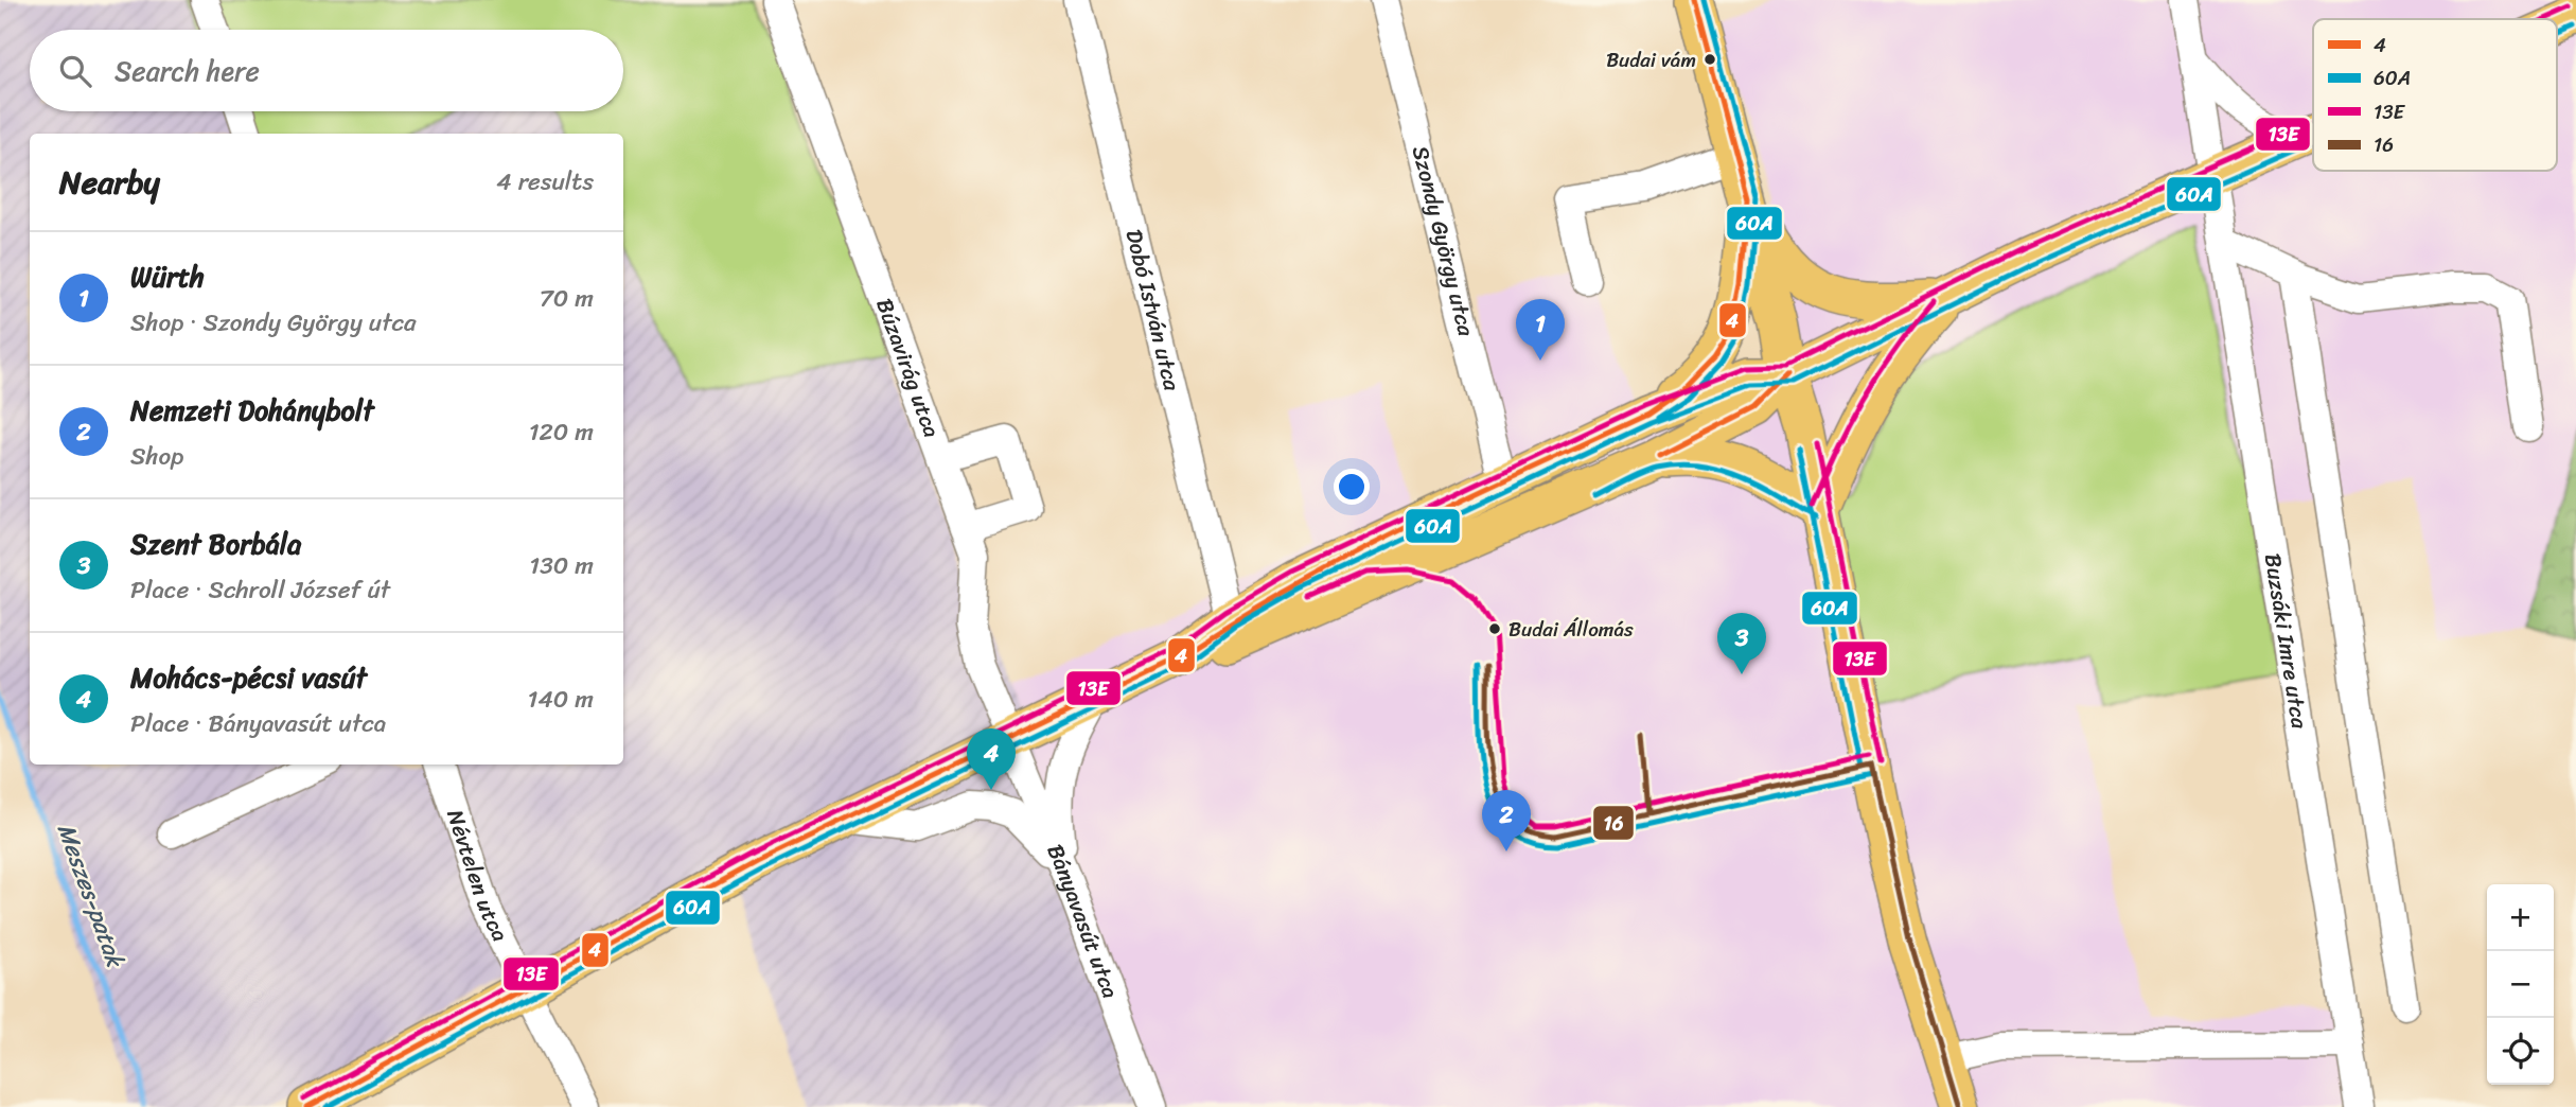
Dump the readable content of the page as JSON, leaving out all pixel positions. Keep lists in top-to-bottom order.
{
  "streets": {
    "street": [
      "Szondy György utca",
      "Dobó István utca",
      "Búzavirág utca",
      "Buzsáki Imre utca",
      "Névtelen utca",
      "Bányavasút utca"
    ]
  },
  "crossings": [
    ["Búzavirág utca", "Bányavasút utca"]
  ],
  "water": ["Meszes-patak"],
  "places": ["Budai vám", "Budai Állomás"],
  "lines": [
    "transit line 4",
    "transit line 60A",
    "transit line 13E",
    "transit line 16"
  ],
  "legend": [
    "4",
    "60A",
    "13E",
    "16"
  ],
  "page": {
    "search": "Search here",
    "heading": ["Nearby", "4 results"],
    "list": [
      {
        "mark": "1",
        "name": "Würth",
        "note": "Shop · Szondy György utca",
        "value": "70 m"
      },
      {
        "mark": "2",
        "name": "Nemzeti Dohánybolt",
        "note": "Shop",
        "value": "120 m"
      },
      {
        "mark": "3",
        "name": "Szent Borbála",
        "note": "Place · Schroll József út",
        "value": "130 m"
      },
      {
        "mark": "4",
        "name": "Mohács-pécsi vasút",
        "note": "Place · Bányavasút utca",
        "value": "140 m"
      }
    ],
    "pins": [
      "1",
      "3",
      "4",
      "2"
    ],
    "map_buttons": ["+", "−"]
  }
}
